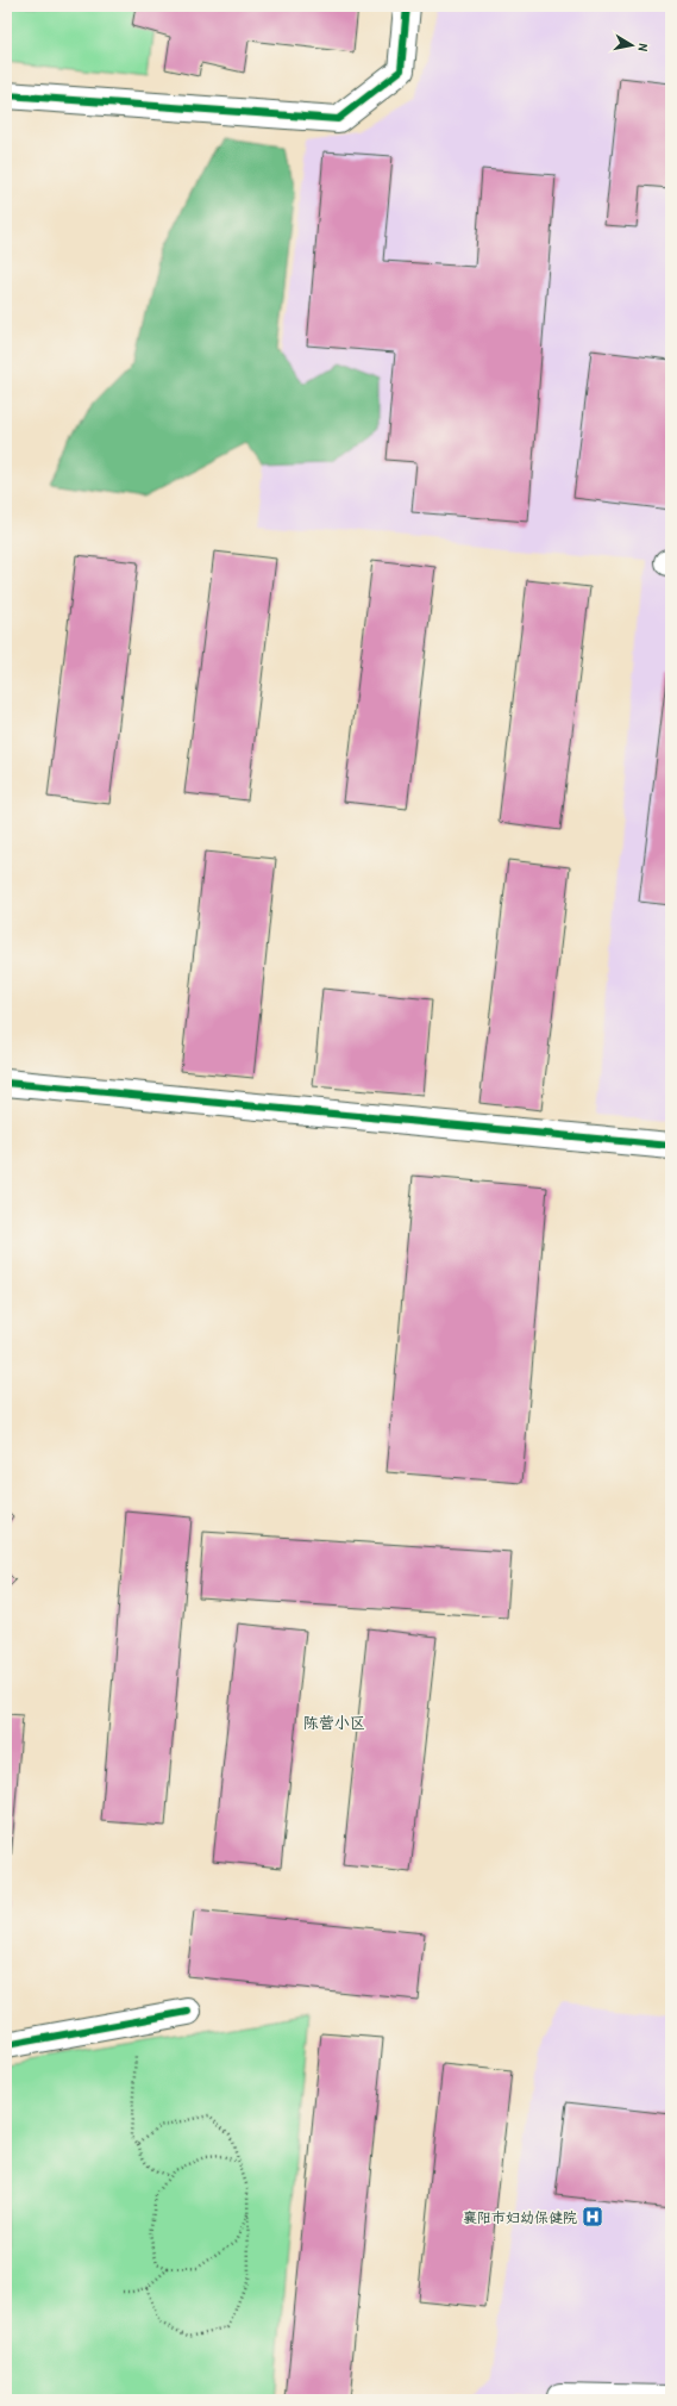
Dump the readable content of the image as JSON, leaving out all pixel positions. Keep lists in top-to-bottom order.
{
  "districts": ["陈营小区"],
  "places": {
    "hospital": ["襄阳市妇幼保健院"]
  },
  "north": "right"
}
